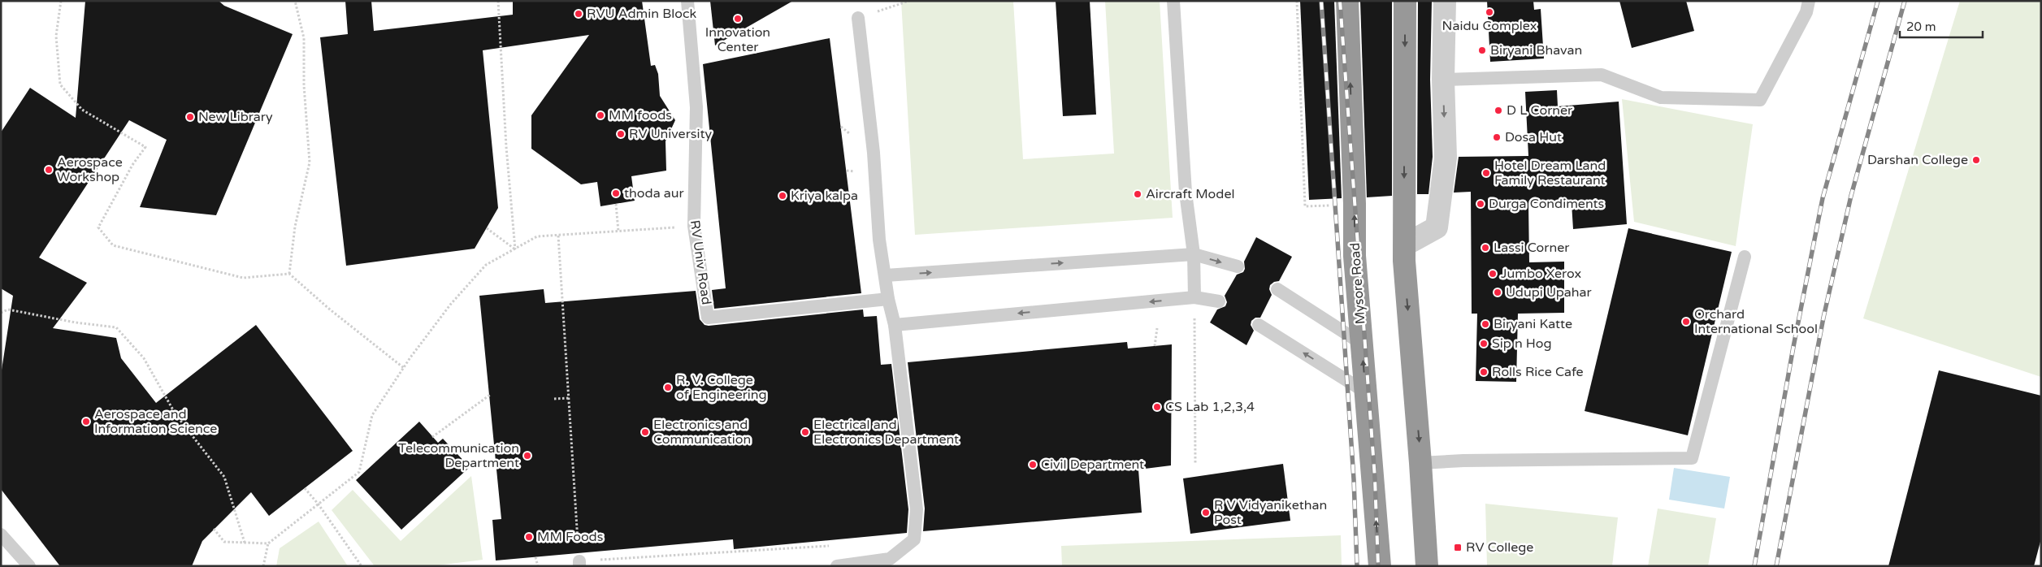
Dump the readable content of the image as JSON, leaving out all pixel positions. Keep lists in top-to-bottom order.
{
  "streets": {
    "highway": ["Mysore Road"],
    "lane": ["RV Univ Road"]
  },
  "places": {
    "other": [
      "Naidu Complex",
      "RVU Admin Block",
      "Innovation Center",
      "Biryani Bhavan",
      "D L Corner",
      "MM foods",
      "New Library",
      "RV University",
      "Dosa Hut",
      "Darshan College",
      "Aerospace Workshop",
      "Hotel Dream Land Family Restaurant",
      "thoda aur",
      "Aircraft Model",
      "Kriya kalpa",
      "Durga Condiments",
      "Lassi Corner",
      "Jumbo Xerox",
      "Udupi Upahar",
      "Orchard International School",
      "Biryani Katte",
      "Sip n Hog",
      "Rolls Rice Cafe",
      "R. V. College of Engineering",
      "CS Lab 1,2,3,4",
      "Aerospace and Information Science",
      "Electronics and Communication",
      "Electrical and Electronics Department",
      "Telecommunication Department",
      "Civil Department",
      "R V Vidyanikethan Post",
      "MM Foods"
    ],
    "transit": ["RV College"]
  },
  "scale_bar": "20 m"
}
